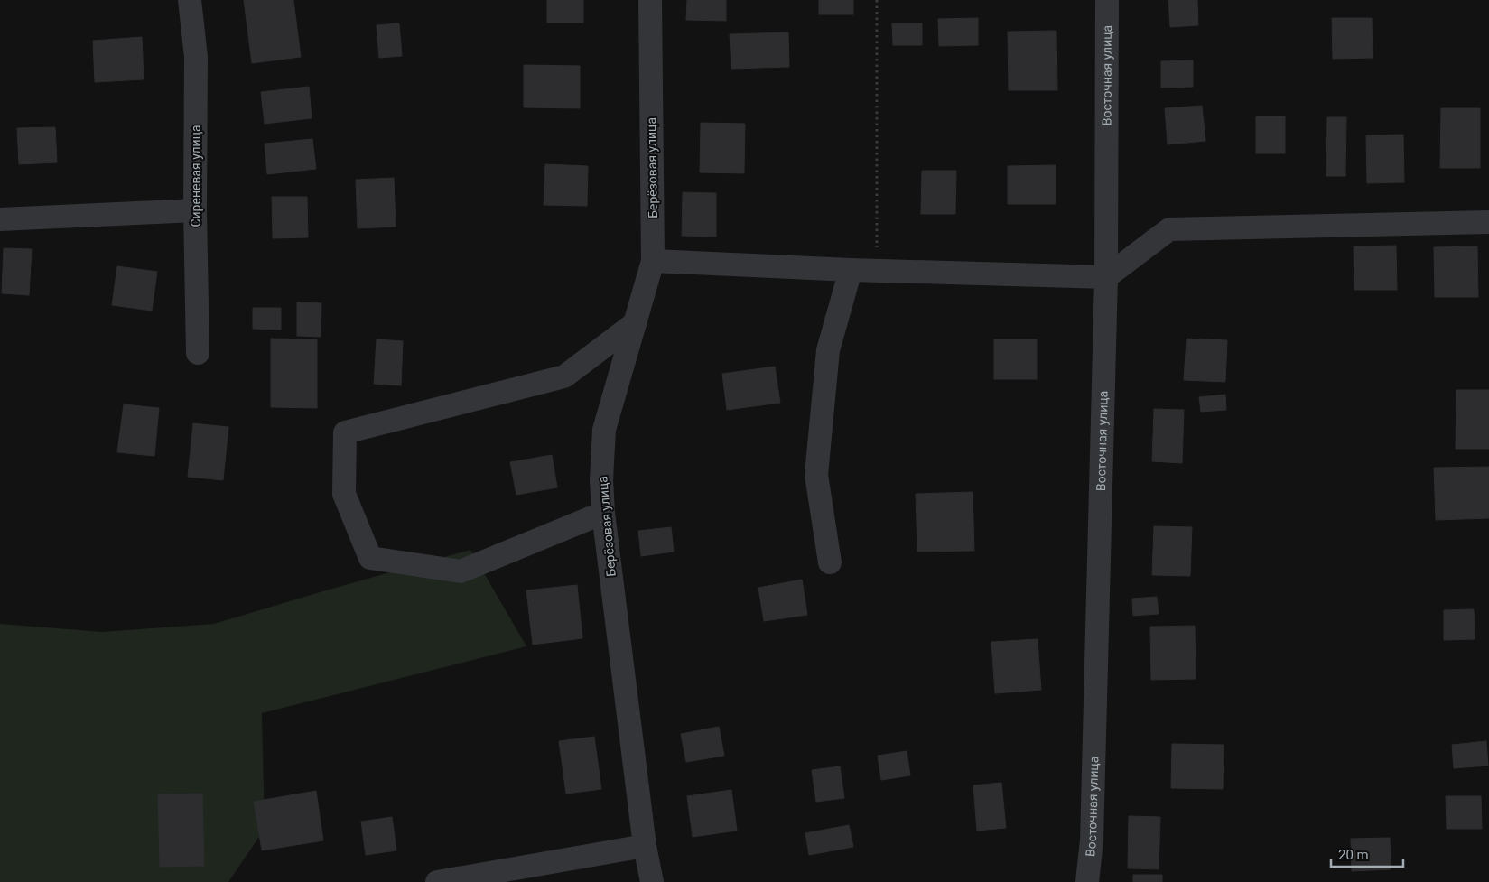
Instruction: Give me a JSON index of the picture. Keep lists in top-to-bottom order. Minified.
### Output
{"streets":{"street":["Восточная улица","Берёзовая улица","Сиреневая улица"]},"scale_bar":"20 m"}
